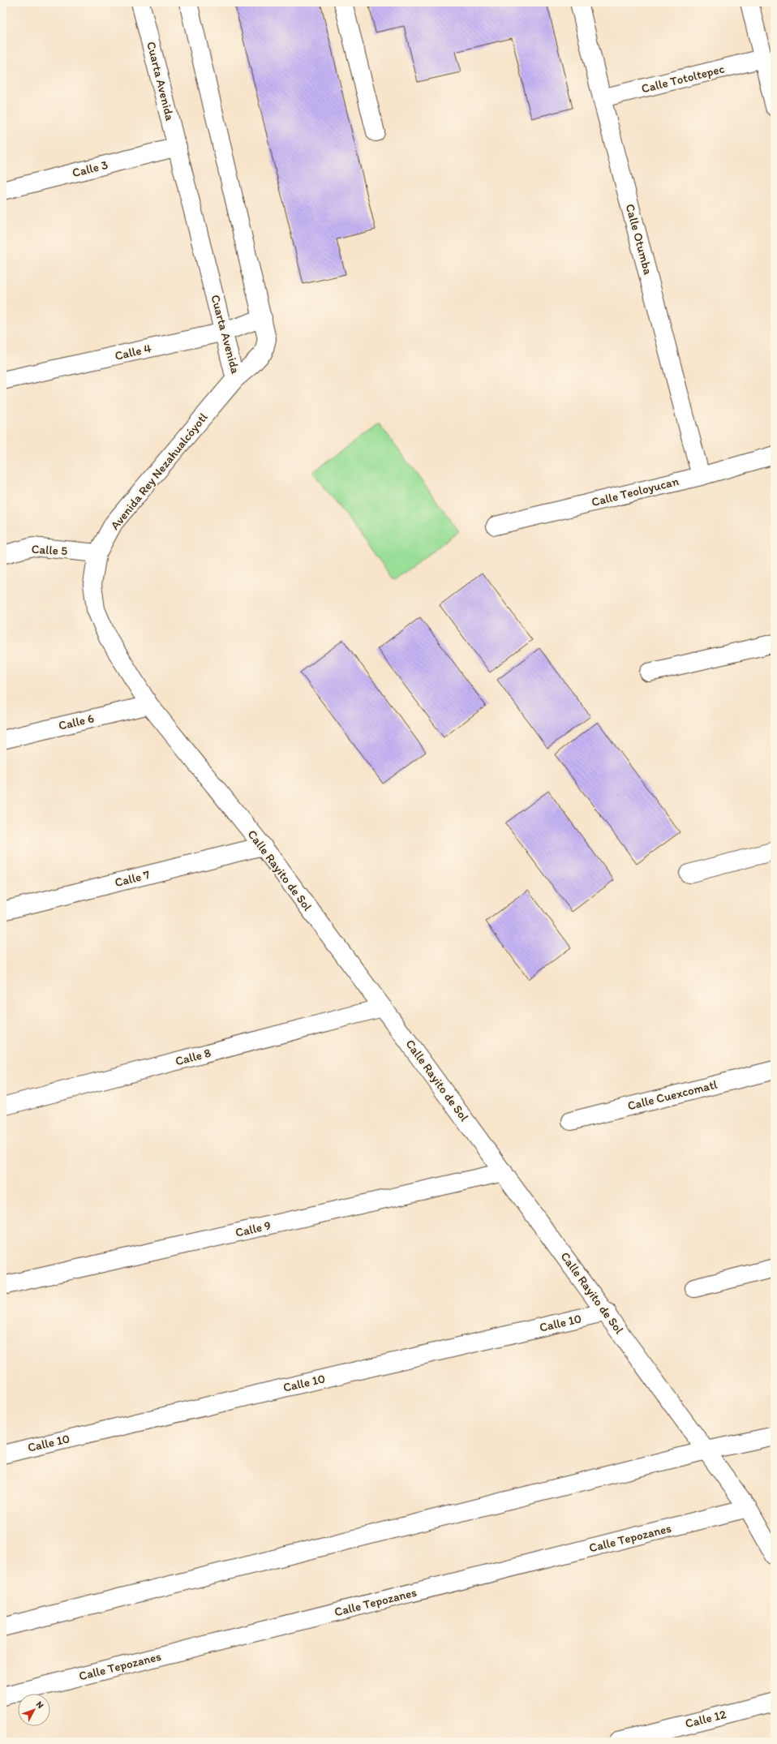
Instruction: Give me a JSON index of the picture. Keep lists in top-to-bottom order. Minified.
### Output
{"streets":{"street":["Calle Totoltepec","Cuarta Avenida","Calle 3","Calle Otumba","Calle 4","Avenida Rey Nezahualcóyotl","Calle Teoloyucan","Calle 5","Calle 6","Calle Rayito de Sol","Calle 7","Calle 8","Calle Cuexcomatl","Calle 9","Calle 10","Calle Tepozanes","Calle 12"]},"crossings":[["Calle Totoltepec","Calle Otumba"],["Cuarta Avenida","Calle 3"],["Cuarta Avenida","Calle 4"],["Cuarta Avenida","Avenida Rey Nezahualcóyotl"],["Calle Otumba","Calle Teoloyucan"],["Avenida Rey Nezahualcóyotl","Calle 5"],["Avenida Rey Nezahualcóyotl","Calle Rayito de Sol"],["Calle 6","Calle Rayito de Sol"],["Calle Rayito de Sol","Calle 7"],["Calle Rayito de Sol","Calle 8"],["Calle Rayito de Sol","Calle 9"],["Calle Rayito de Sol","Calle 10"],["Calle Rayito de Sol","Calle Tepozanes"]],"north":"top right"}
